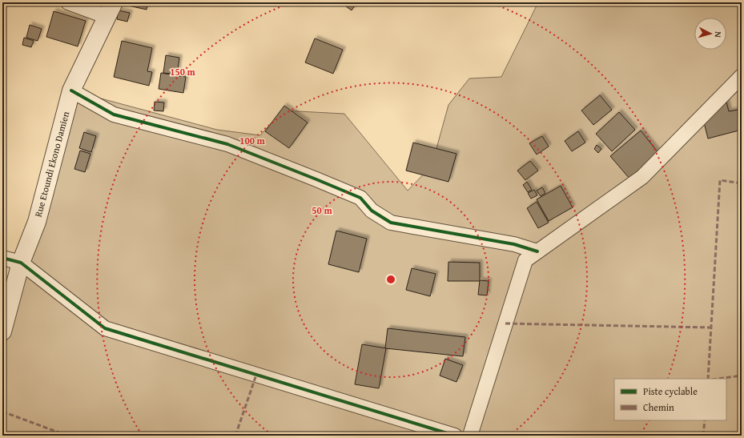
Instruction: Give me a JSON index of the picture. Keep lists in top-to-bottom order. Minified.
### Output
{"streets":{"street":["Rue Etoundi Ekono Damien"]},"legend":["Piste cyclable","Chemin"],"north":"right","rings":["150 m","100 m","50 m"]}
